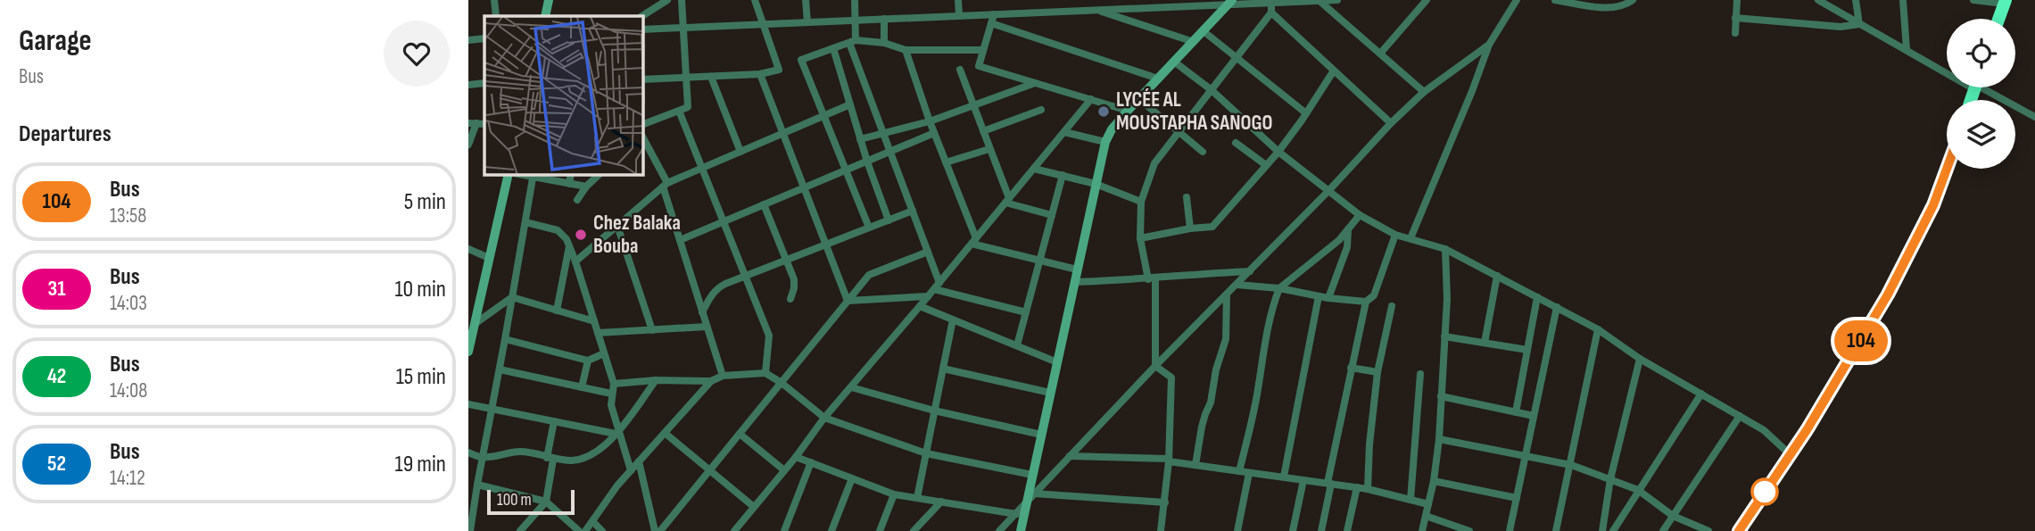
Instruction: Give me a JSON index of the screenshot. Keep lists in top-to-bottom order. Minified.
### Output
{"places":["LYCÉE AL MOUSTAPHA SANOGO","Chez Balaka Bouba"],"lines":["bus line 104"],"scale_bar":"100 m","page":{"heading":[["Garage","Bus"],"Departures"],"on_map":"104","list":[{"mark":"104","name":"Bus","note":"13:58","value":"5 min"},{"mark":"31","name":"Bus","note":"14:03","value":"10 min"},{"mark":"42","name":"Bus","note":"14:08","value":"15 min"},{"mark":"52","name":"Bus","note":"14:12","value":"19 min"}],"scale":"100 m"}}
